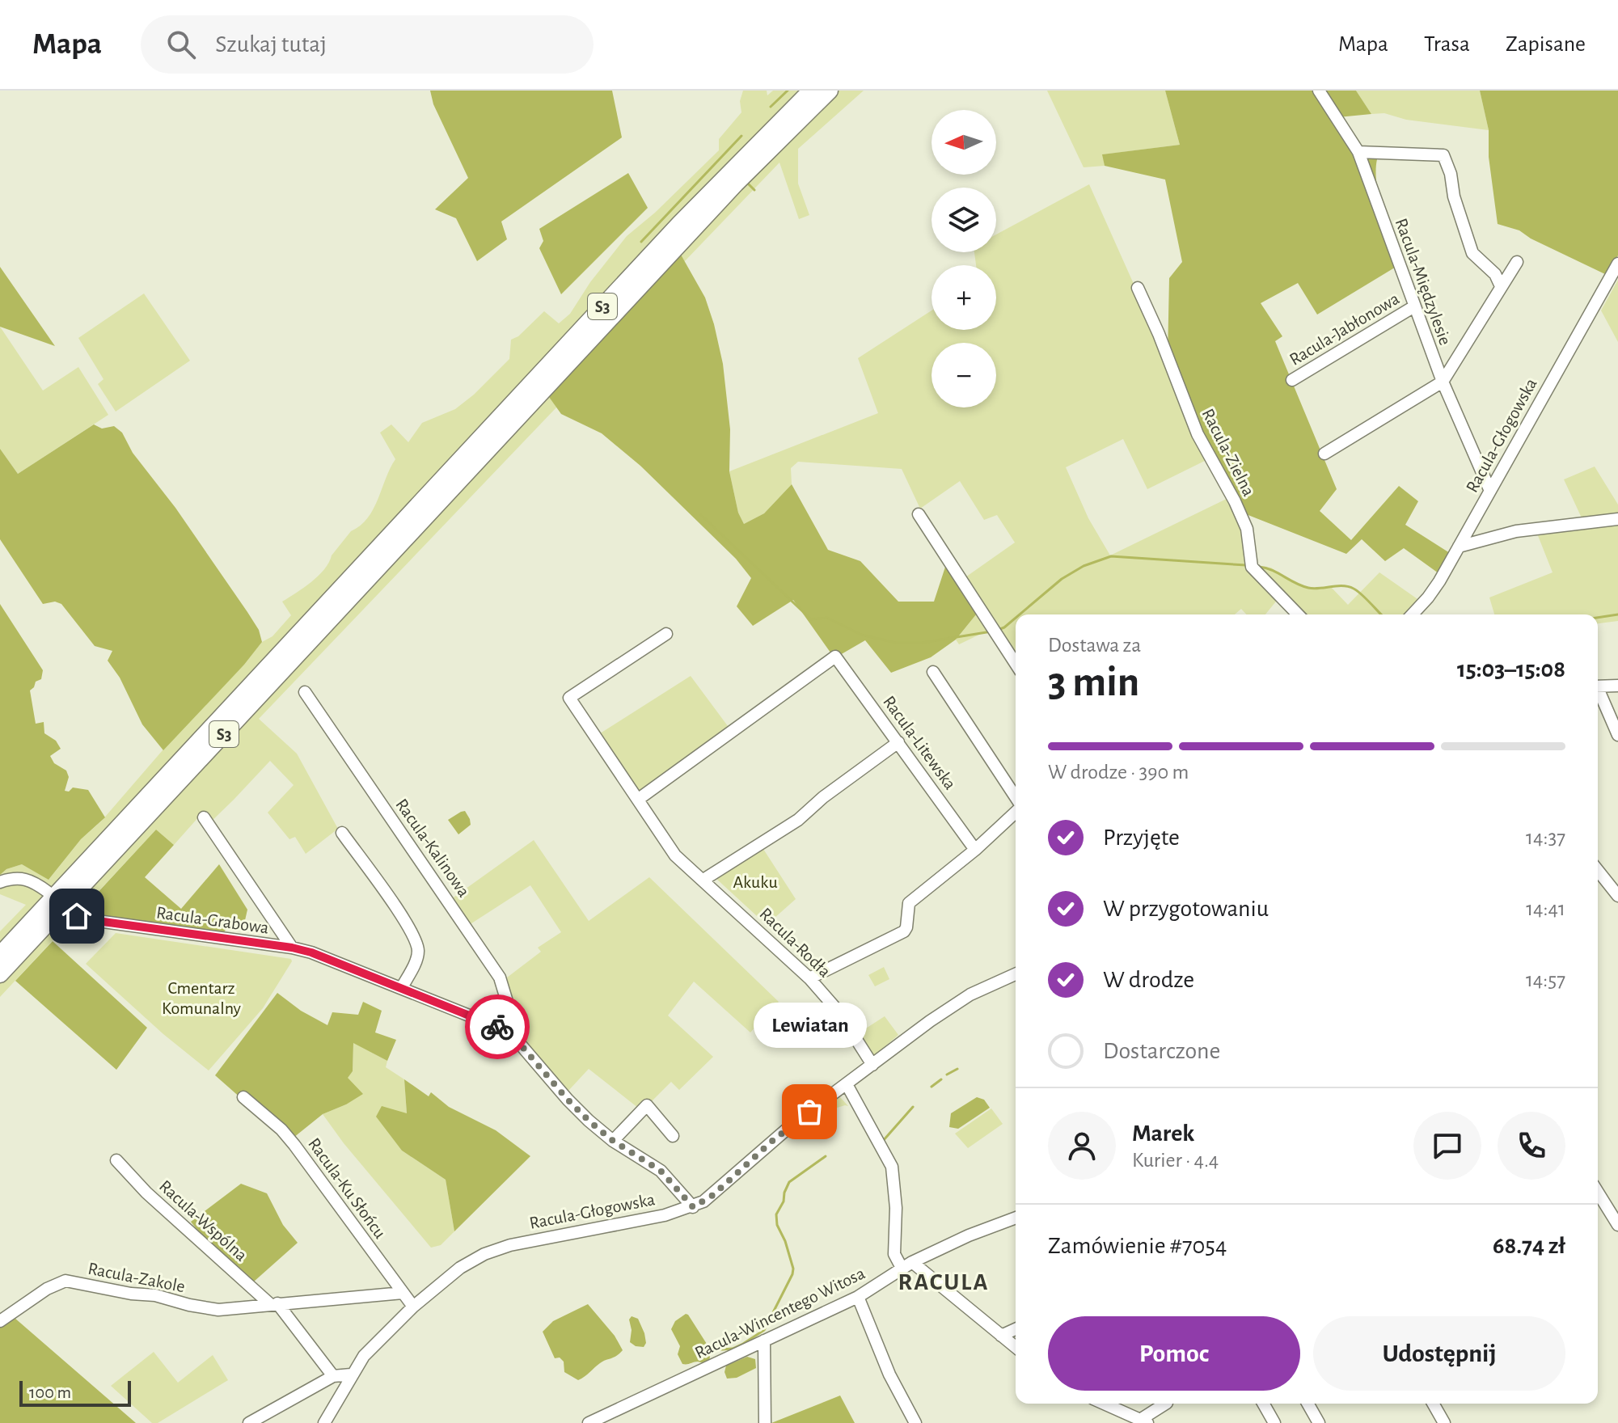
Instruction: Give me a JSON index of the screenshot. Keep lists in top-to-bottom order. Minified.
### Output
{"streets":{"highway":["S3"],"street":["Racula-Międzylesie","Racula-Jabłonowa","Racula-Głogowska","Racula-Zielna","Racula-Litewska","Racula-Kalinowa","Racula-Grabowa","Racula-Rodła","Racula-Ku Słońcu","Racula-Wspólna","Racula-Zakole","Racula-Wincentego Witosa"]},"crossings":[["Racula-Międzylesie","Racula-Jabłonowa"],["Racula-Międzylesie","Racula-Głogowska"],["Racula-Głogowska","Racula-Grabowa"],["Racula-Głogowska","Racula-Rodła"],["Racula-Głogowska","Racula-Ku Słońcu"],["Racula-Litewska","Racula-Rodła"],["Racula-Kalinowa","Racula-Grabowa"],["Racula-Ku Słońcu","Racula-Zakole"],["Racula-Wspólna","Racula-Zakole"]],"districts":["RACULA"],"parks":["Akuku","Cmentarz Komunalny"],"places":["Lewiatan"],"scale_bar":"100 m","north":"left","page":{"header":"Mapa","search":"Szukaj tutaj","nav":["Mapa","Trasa","Zapisane"],"map_buttons":["+","−"],"heading":["3 min","Dostawa za","15:03–15:08"],"panel":["Marek","Kurier · 4.4","Zamówienie #7054","68.74 zł"],"bar":"W drodze · 390 m","list":[["Przyjęte","14:37"],["W przygotowaniu","14:41"],["W drodze","14:57"],"Dostarczone"],"bubble":"Lewiatan","buttons":["Pomoc","Udostępnij"],"scale":"100 m"}}
